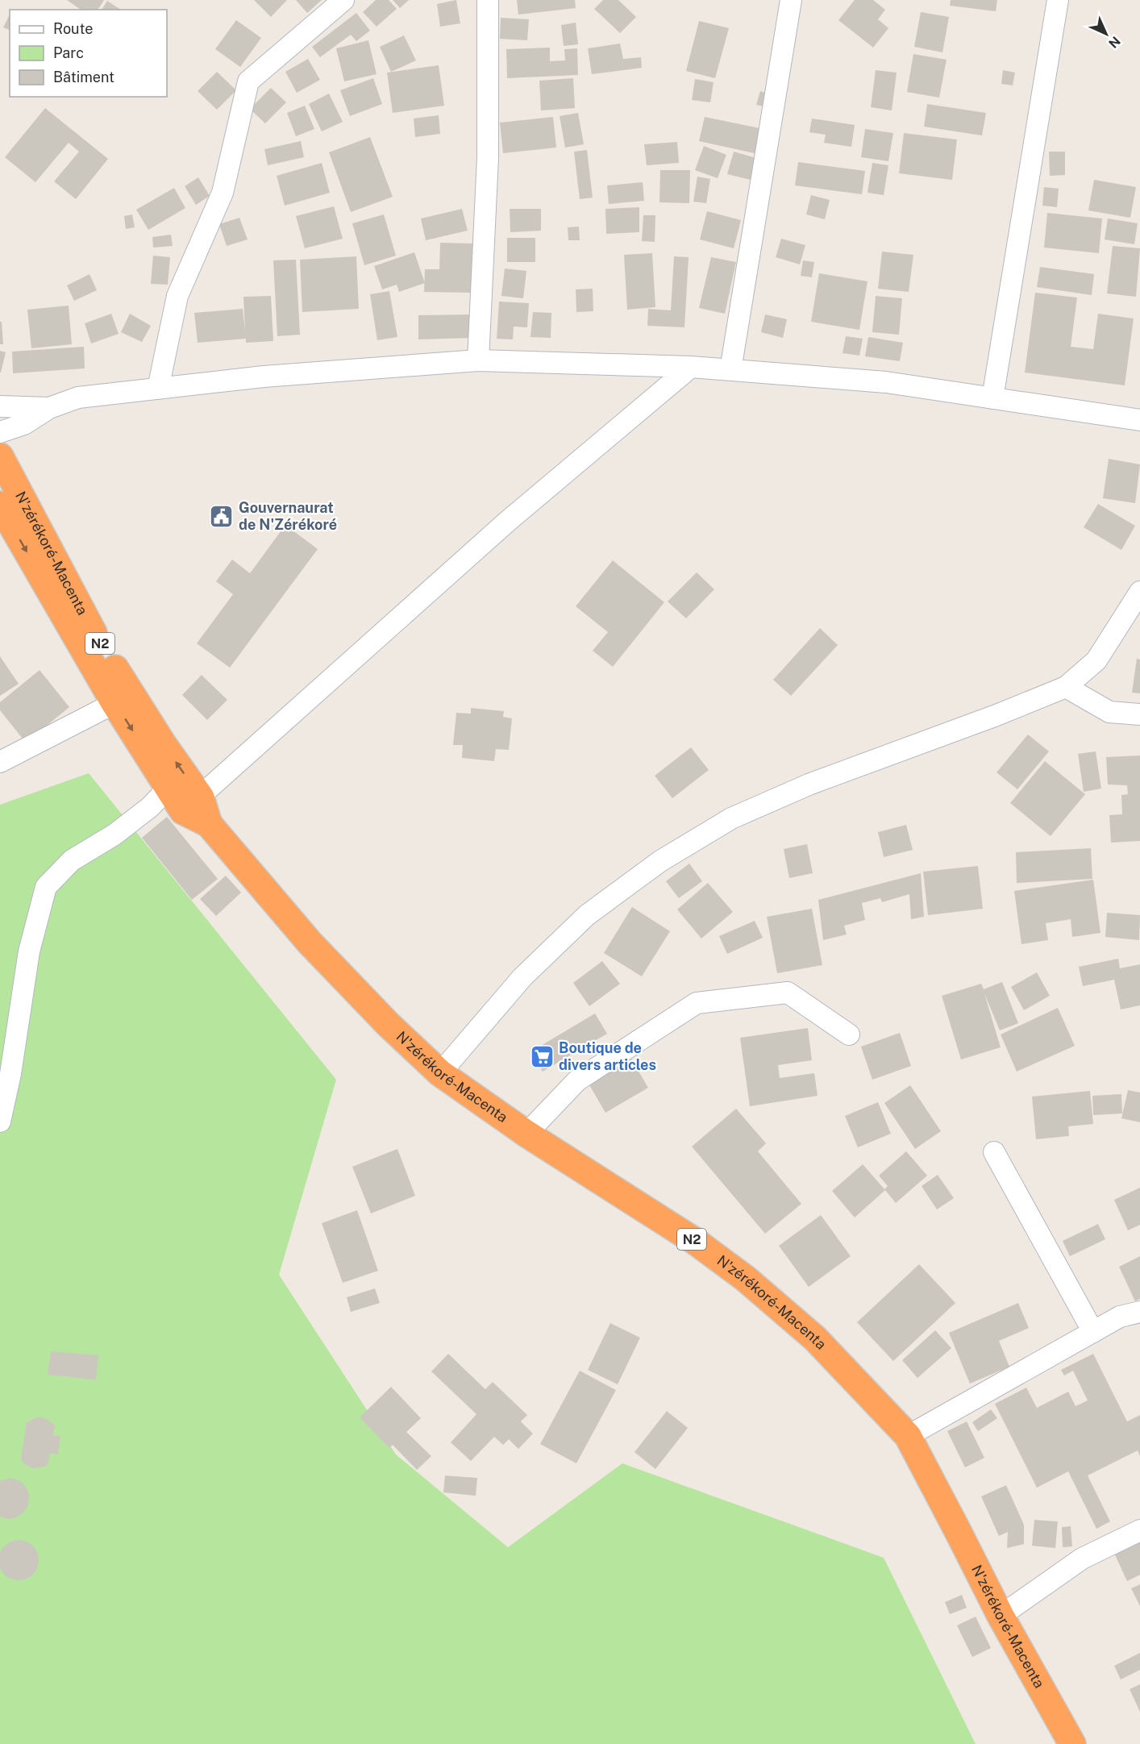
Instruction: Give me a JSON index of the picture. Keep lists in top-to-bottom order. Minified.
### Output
{"streets":{"highway":["N'zérékoré-Macenta","N2"]},"places":{"public building":["Gouvernaurat de N'Zérékoré"],"supermarket":["Boutique de divers articles"]},"legend":["Route","Parc","Bâtiment"],"north":"bottom right"}
